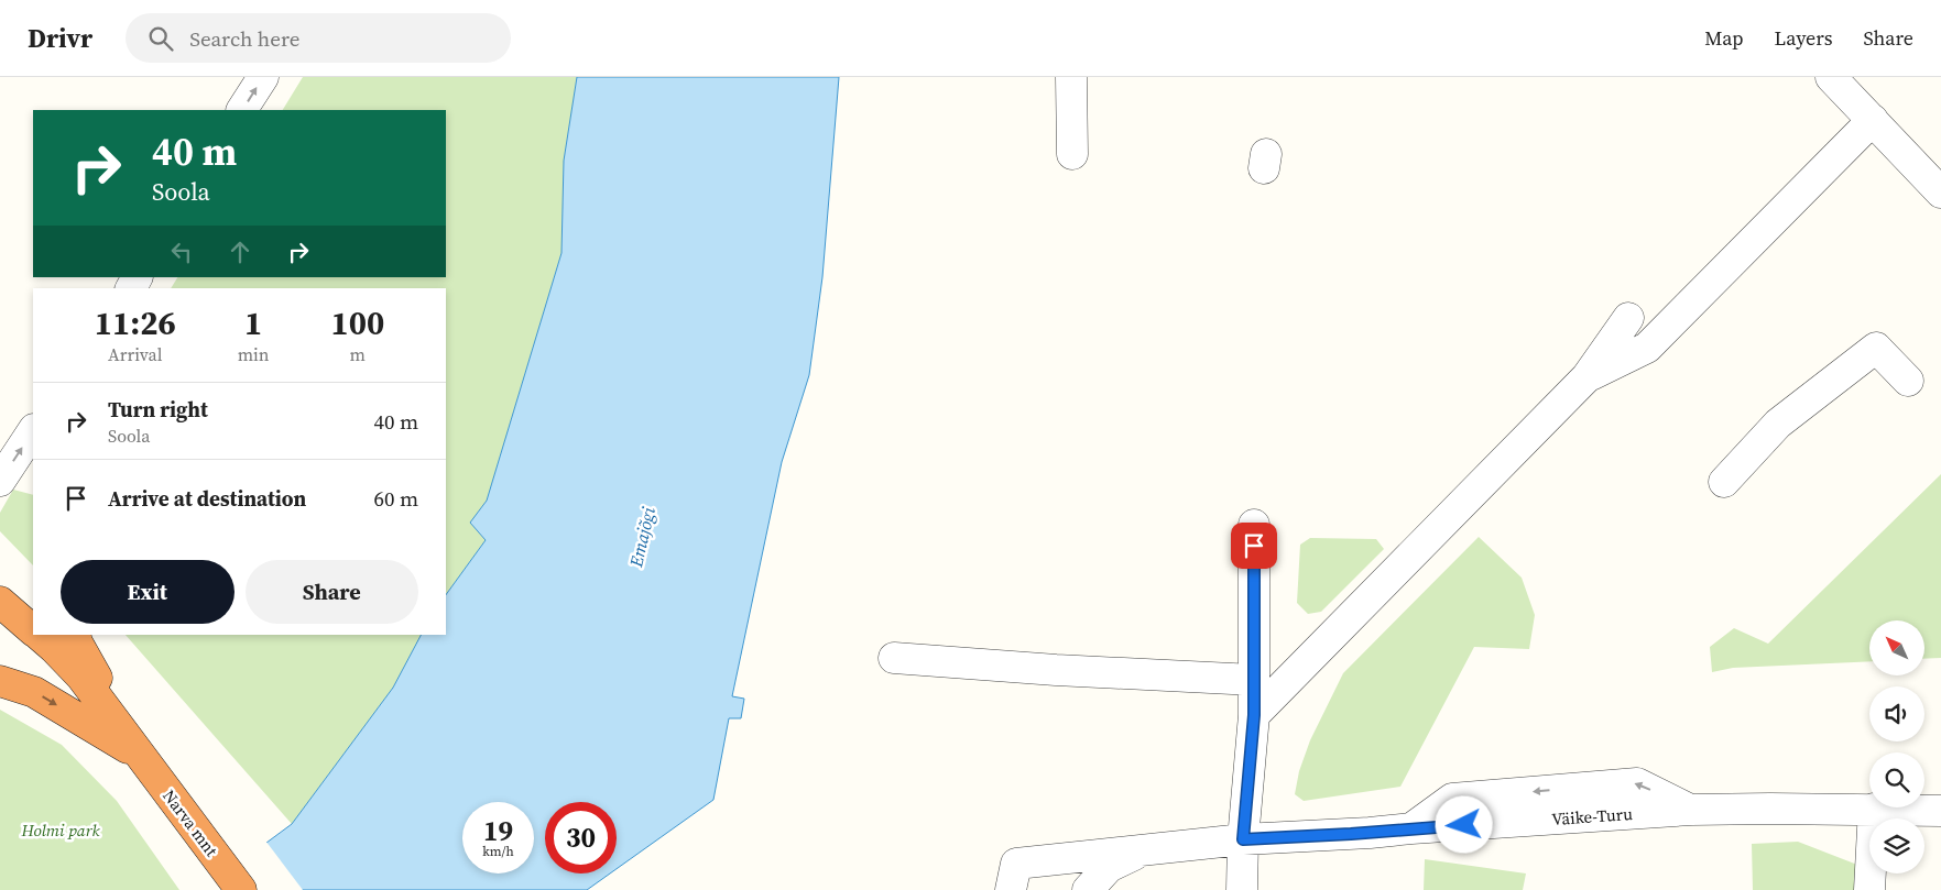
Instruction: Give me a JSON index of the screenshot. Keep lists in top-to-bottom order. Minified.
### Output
{"streets":{"highway":["Narva mnt"],"street":["Väike-Turu"]},"water":["Emajõgi"],"parks":["Holmi park"],"north":"top left","page":{"header":"Drivr","search":"Search here","nav":["Map","Layers","Share"],"turn":["40 m","Soola"],"eta":["11:26","Arrival","1","min","100","m"],"list":[{"name":"Turn right","note":"Soola","value":"40 m"},{"name":"Arrive at destination","value":"60 m"}],"buttons":["Exit","Share"],"speed":"19 km/h","limit":"30"}}
